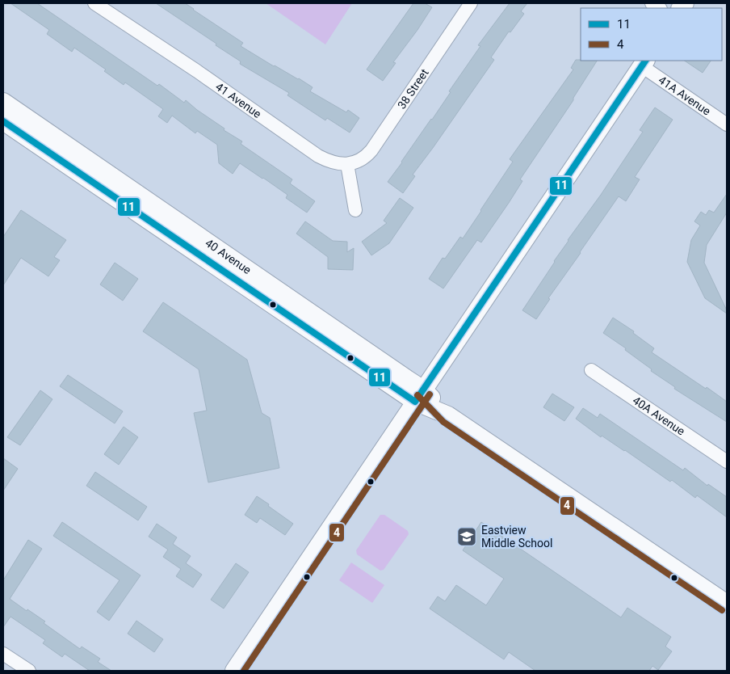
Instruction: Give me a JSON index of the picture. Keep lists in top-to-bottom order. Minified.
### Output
{"streets":{"main road":["40 Avenue"],"street":["38 Street","41A Avenue","41 Avenue","40A Avenue"]},"crossings":[["38 Street","41 Avenue"]],"places":{"school or university":["Eastview Middle School"]},"lines":["transit line 11","transit line 4"],"legend":["11","4"]}
